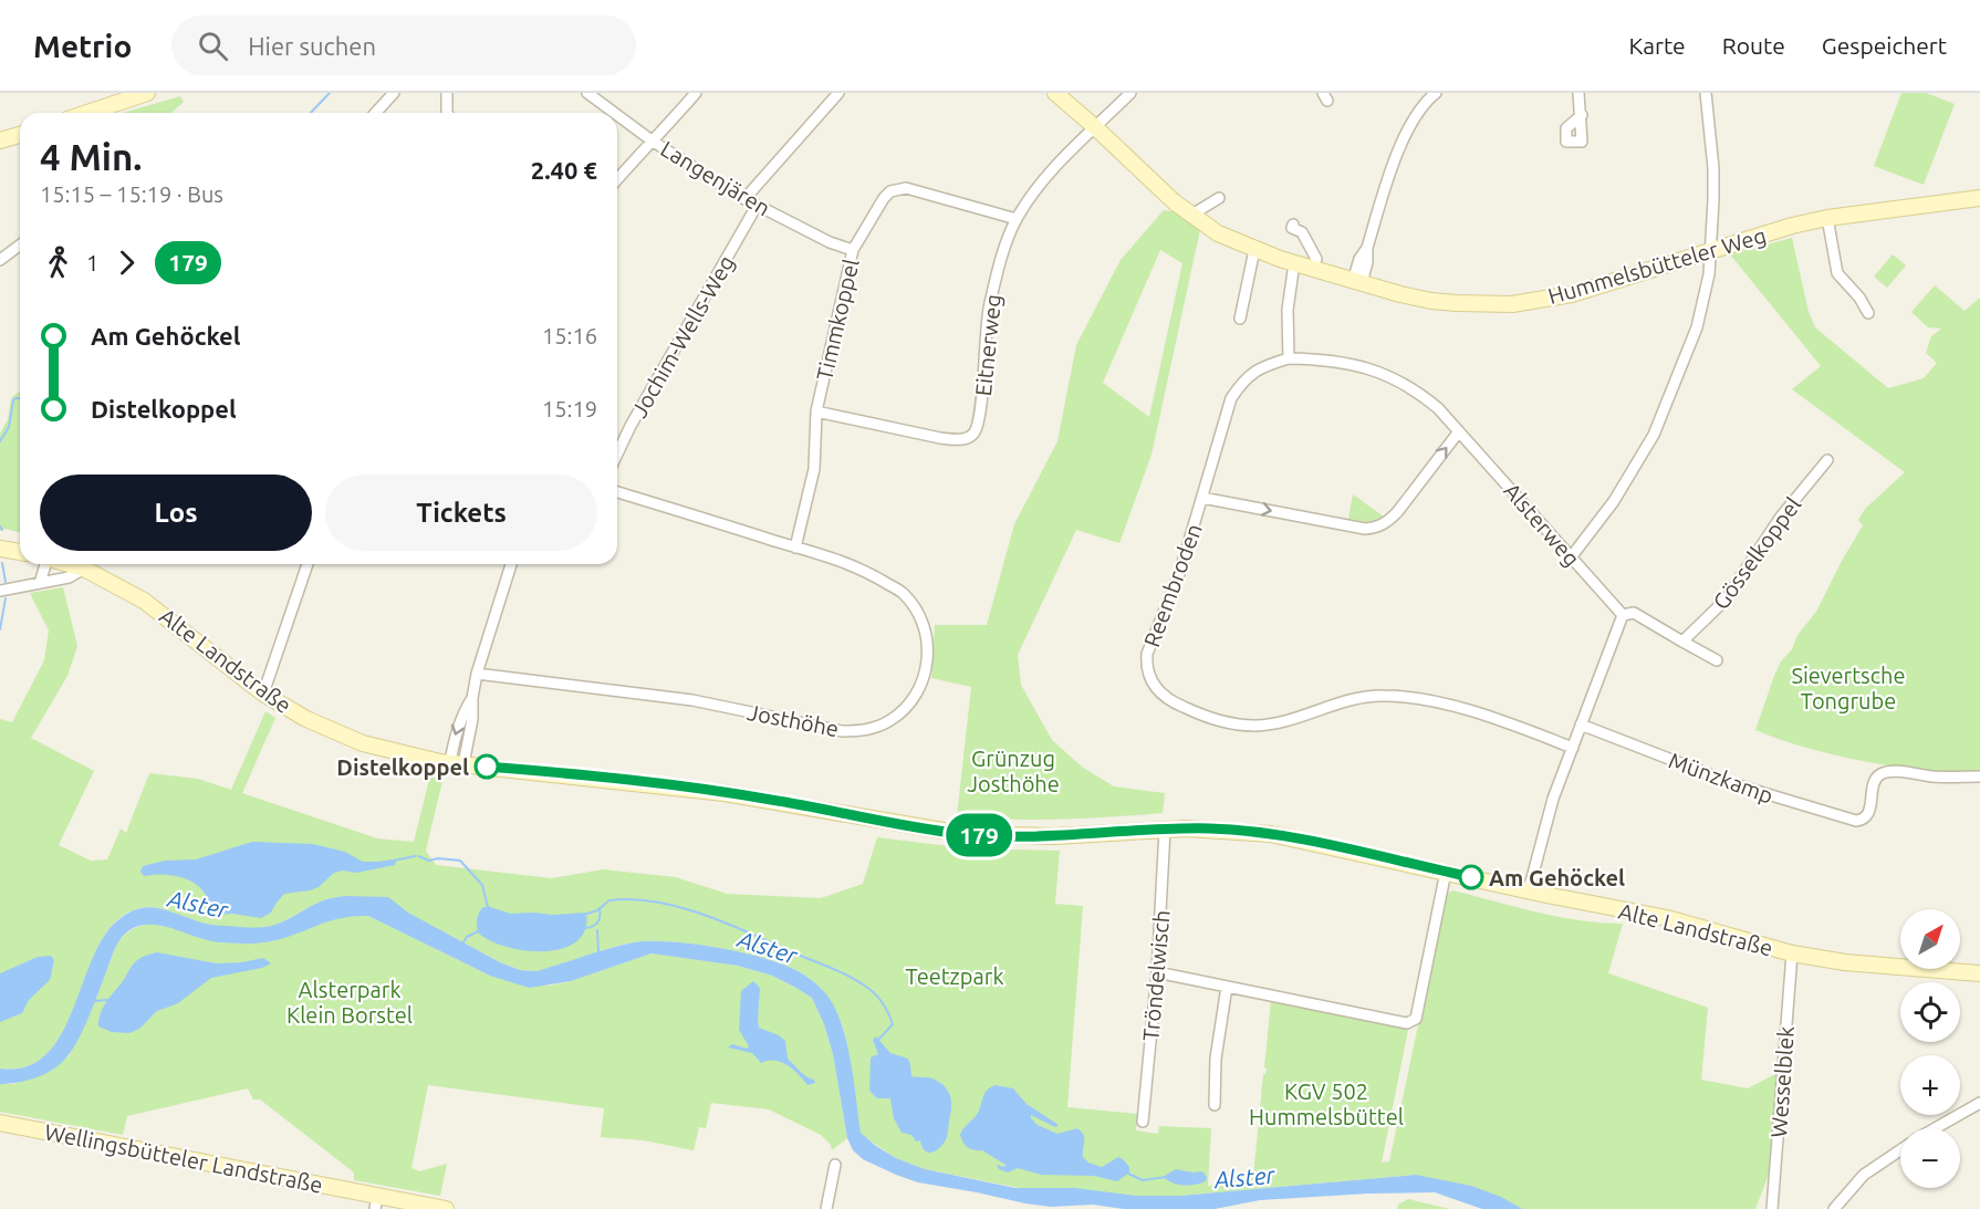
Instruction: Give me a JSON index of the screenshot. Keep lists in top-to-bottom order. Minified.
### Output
{"streets":{"main road":["Hummelsbütteler Weg","Alte Landstraße","Wellingsbütteler Landstraße"],"street":["Langenjären","Timmkoppel","Jochim-Wells-Weg","Eitnerweg","Alsterweg","Gösselkoppel","Reembroden","Josthöhe","Münzkamp","Tröndelwisch","Wesselblek"]},"crossings":[["Langenjären","Timmkoppel"],["Langenjären","Jochim-Wells-Weg"],["Hummelsbütteler Weg","Eitnerweg"],["Timmkoppel","Eitnerweg"],["Timmkoppel","Josthöhe"],["Alsterweg","Reembroden"],["Alte Landstraße","Tröndelwisch"],["Alte Landstraße","Wesselblek"]],"water":["Alster"],"parks":["Sievertsche Tongrube","Grünzug Josthöhe","Teetzpark","Alsterpark Klein Borstel","KGV 502 Hummelsbüttel"],"places":["Distelkoppel","Am Gehöckel"],"lines":["bus line 179"],"north":"top right","page":{"header":"Metrio","search":"Hier suchen","nav":["Karte","Route","Gespeichert"],"on_map":"179","heading":["4 Min.","15:15 – 15:19 · Bus","2.40 €"],"legs":["1","179"],"list":[{"name":"Am Gehöckel","value":"15:16"},{"name":"Distelkoppel","value":"15:19"}],"buttons":["Los","Tickets"],"map_buttons":["+","−"]}}
